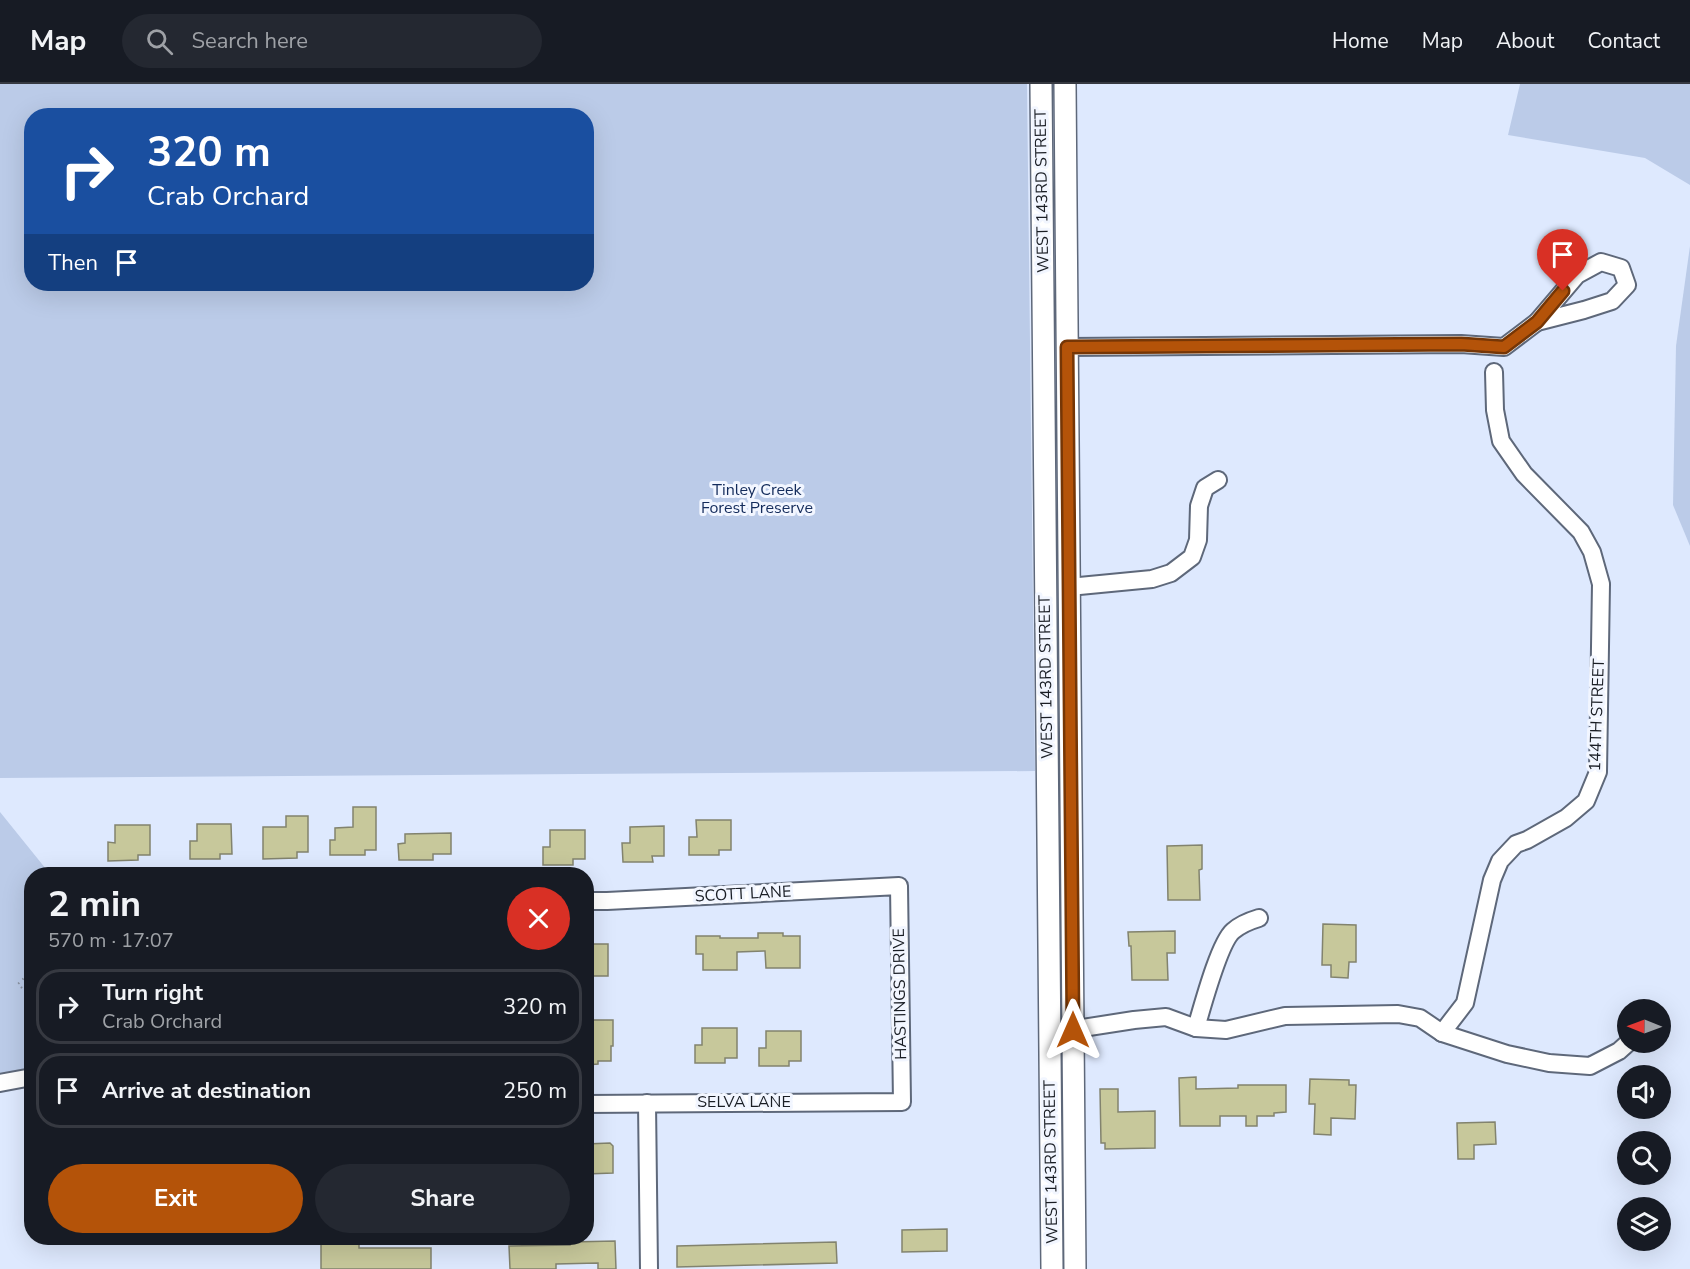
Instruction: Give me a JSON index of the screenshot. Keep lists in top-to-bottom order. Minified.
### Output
{"streets":{"main road":["WEST 143RD STREET"],"street":["144TH STREET","SCOTT LANE","HASTINGS DRIVE","SELVA LANE"]},"crossings":[["SCOTT LANE","HASTINGS DRIVE"],["HASTINGS DRIVE","SELVA LANE"]],"parks":["Tinley Creek Forest Preserve"],"north":"left","page":{"header":"Map","search":"Search here","nav":["Home","Map","About","Contact"],"turn":["320 m","Crab Orchard"],"then":"Then","heading":["2 min","570 m · 17:07"],"list":[{"name":"Turn right","note":"Crab Orchard","value":"320 m"},{"name":"Arrive at destination","value":"250 m"}],"buttons":["Exit","Share"]}}
